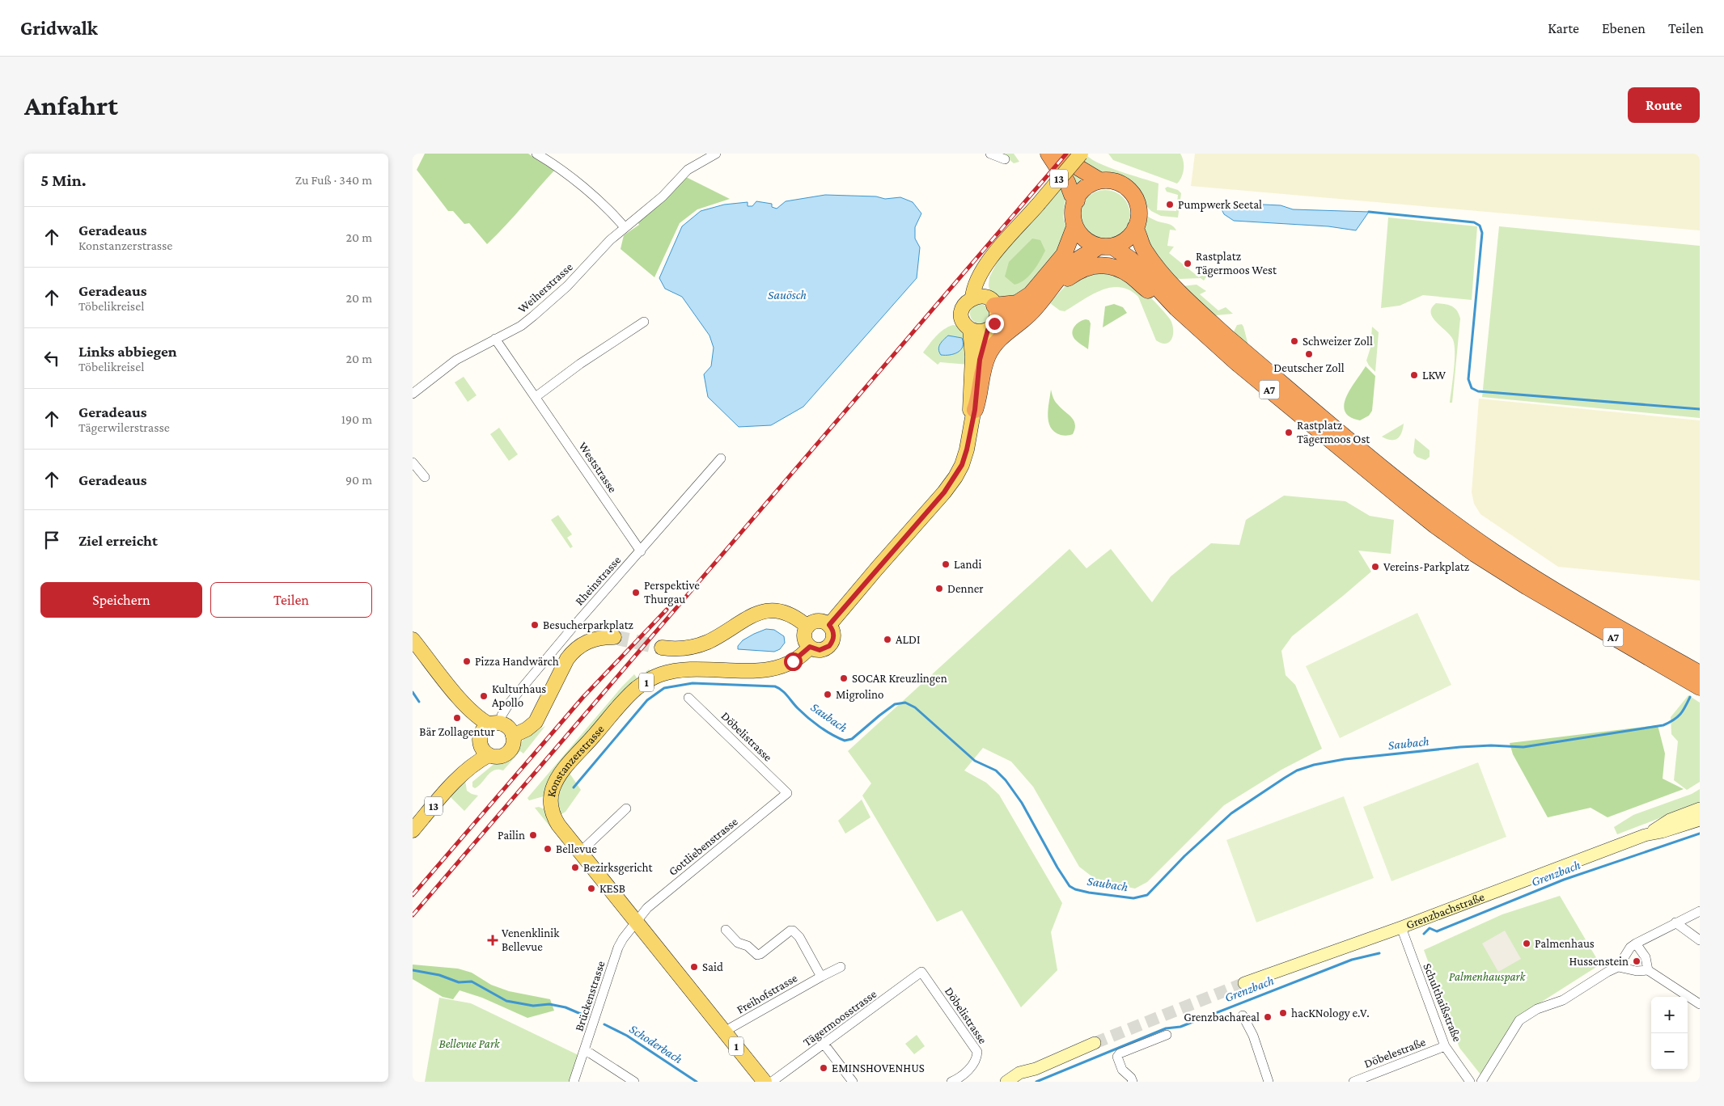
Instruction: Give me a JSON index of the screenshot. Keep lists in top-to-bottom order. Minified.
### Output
{"streets":{"highway":["A7"],"main road":["13","1","Konstanzerstrasse"],"street":["Weiherstrasse","Weststrasse","Rheinstrasse","Döbelistrasse","Gottliebenstrasse","Grenzbachstraße","Freihofstrasse","Brückenstrasse","Schulthaißstraße","Tägermoosstrasse","Döbelestraße"]},"crossings":[["13","Rheinstrasse"],["13","Konstanzerstrasse"],["Weiherstrasse","Weststrasse"],["Weststrasse","Rheinstrasse"],["Döbelistrasse","Gottliebenstrasse"],["Döbelistrasse","Tägermoosstrasse"],["Konstanzerstrasse","Gottliebenstrasse"],["Konstanzerstrasse","Freihofstrasse"],["Konstanzerstrasse","Brückenstrasse"],["Gottliebenstrasse","Brückenstrasse"],["Grenzbachstraße","Schulthaißstraße"],["Schulthaißstraße","Döbelestraße"]],"water":["Sauösch","Saubach","Grenzbach","Schoderbach"],"parks":["Palmenhauspark","Bellevue Park"],"places":{"other":["Pumpwerk Seetal","Rastplatz Tägermoos West","Schweizer Zoll","Deutscher Zoll","LKW","Rastplatz Tägermoos Ost","Landi","Vereins-Parkplatz","Denner","Perspektive Thurgau","Besucherparkplatz","ALDI","Pizza Handwärch","SOCAR Kreuzlingen","Migrolino","Kulturhaus Apollo","Bär Zollagentur","Pailin","Bellevue","Bezirksgericht","KESB","Palmenhaus","Hussenstein","Said","hacKNology e.V.","Grenzbachareal","EMINSHOVENHUS"],"health":["Venenklinik Bellevue"]},"page":{"header":"Gridwalk","nav":["Karte","Ebenen","Teilen"],"buttons":["Route",["Speichern","Teilen"]],"title":"Anfahrt","heading":["5 Min.","Zu Fuß · 340 m"],"list":[["Geradeaus","Konstanzerstrasse","20 m"],["Geradeaus","Töbelikreisel","20 m"],["Links abbiegen","Töbelikreisel","20 m"],["Geradeaus","Tägerwilerstrasse","190 m"],["Geradeaus","90 m"],"Ziel erreicht"],"map_buttons":["+","−"]}}
